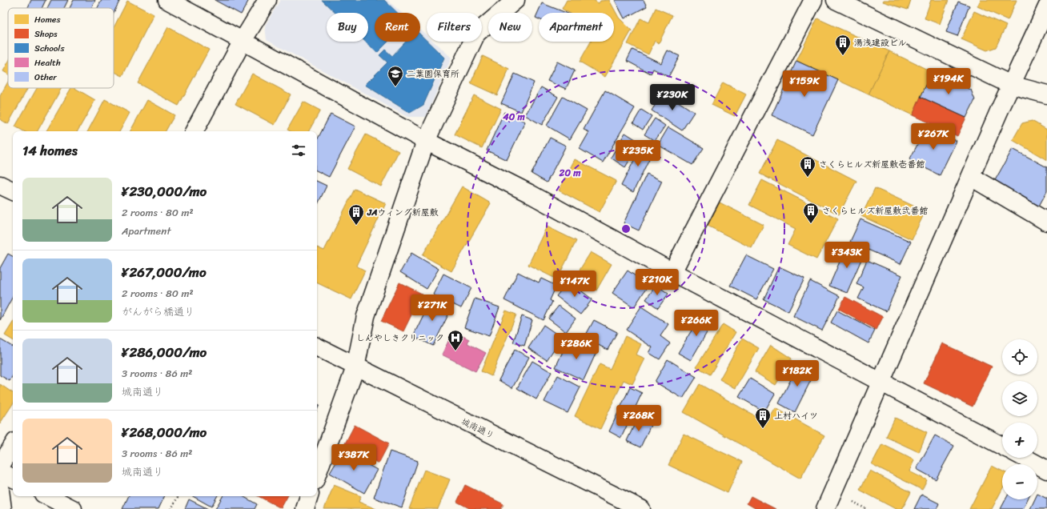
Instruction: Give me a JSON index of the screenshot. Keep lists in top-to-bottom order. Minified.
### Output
{"streets":{"street":["城南通り"]},"places":{"building":["湯浅建設ビル","さくらヒルズ新屋敷壱番館","さくらヒルズ新屋敷弐番館","JAウィング新屋敷","上村ハイツ"],"school or university":["二葉園保育所"],"hospital":["しんやしきクリニック"]},"legend":["Homes","Shops","Schools","Health","Other"],"page":{"chip":["Buy","Rent","Filters","New","Apartment"],"price":["¥194K","¥159K","¥230K","¥267K","¥235K","¥343K","¥210K","¥147K","¥271K","¥266K","¥286K","¥182K","¥268K","¥387K"],"heading":"14 homes","list":[{"name":"¥230,000/mo","note":"2 rooms · 80 m² · Apartment"},{"name":"¥267,000/mo","note":"2 rooms · 80 m² · がんがら橋通り"},{"name":"¥286,000/mo","note":"3 rooms · 86 m² · 城南通り"},{"name":"¥268,000/mo","note":"3 rooms · 86 m² · 城南通り"}],"map_buttons":["+","−"]},"rings":["40 m","20 m"]}
